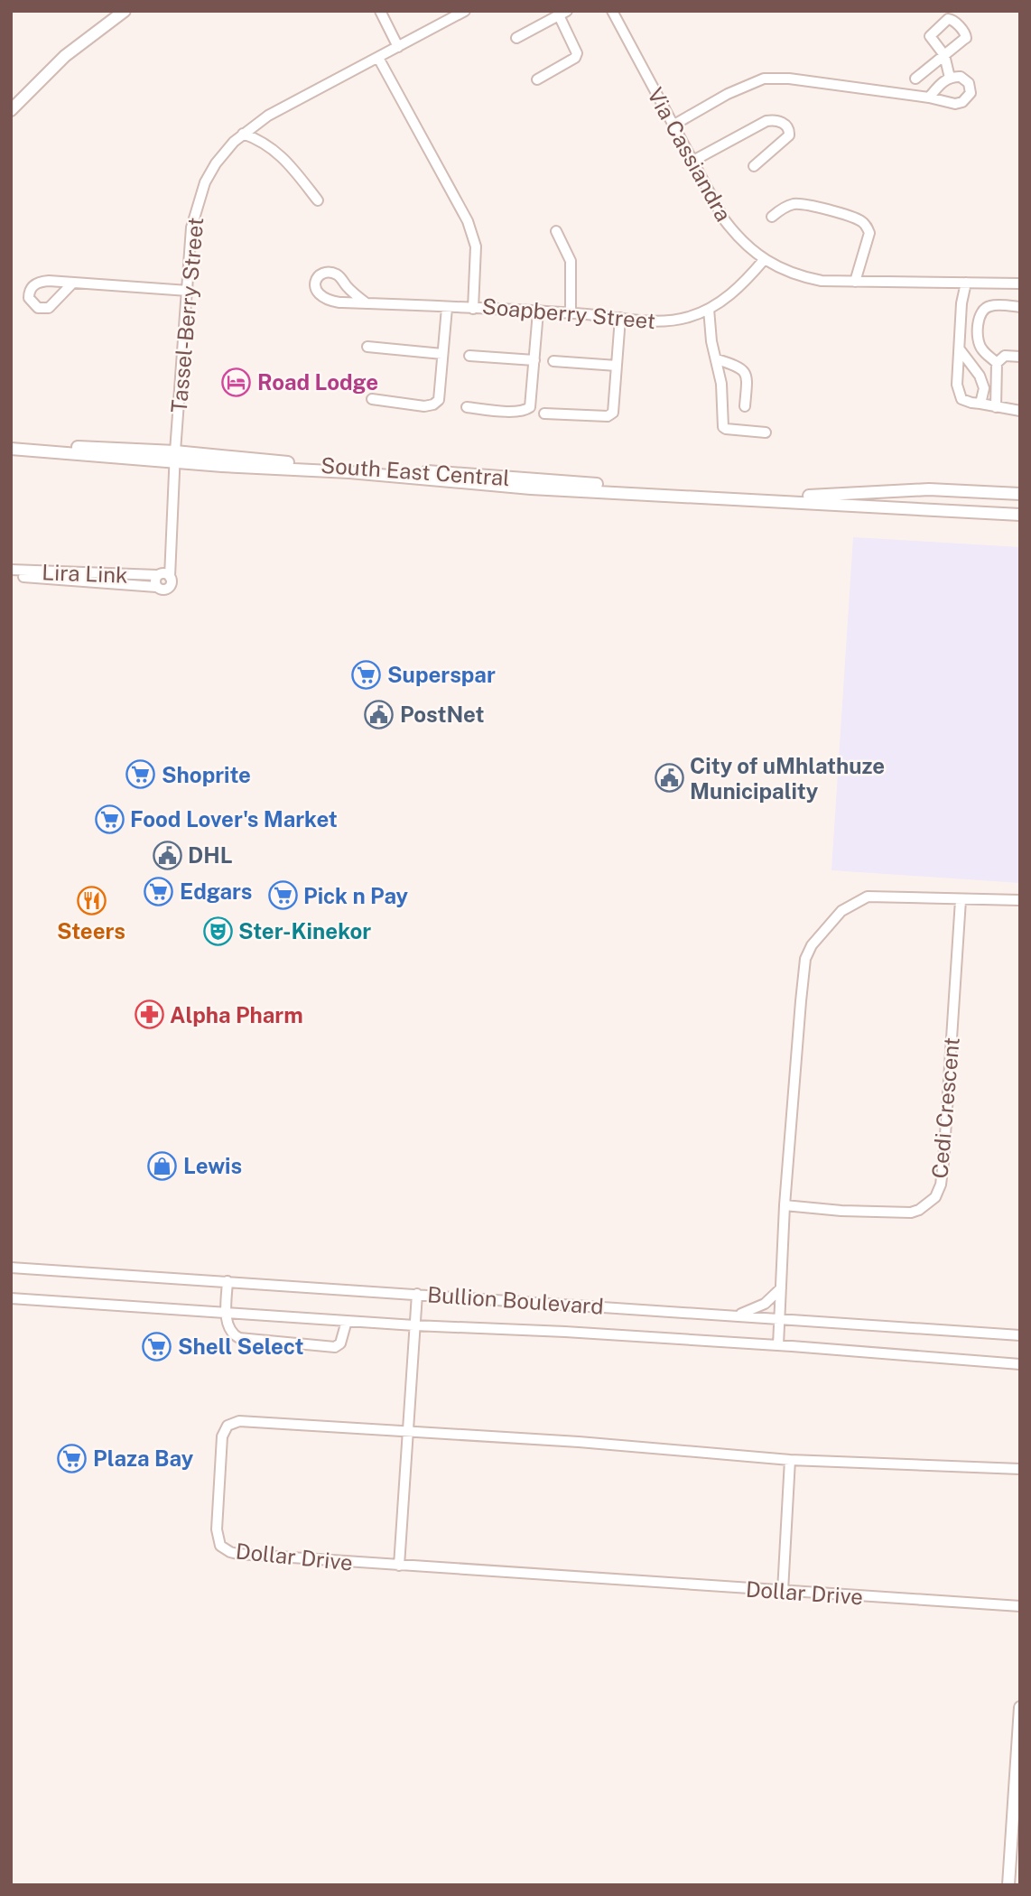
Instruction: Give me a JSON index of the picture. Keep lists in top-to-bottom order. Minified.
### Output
{"streets":{"street":["Via Cassiandra","Soapberry Street","Tassel-Berry Street","South East Central","Lira Link","Cedi Crescent","Bullion Boulevard","Dollar Drive"]},"crossings":[["Via Cassiandra","Soapberry Street"],["Soapberry Street","Tassel-Berry Street"],["Tassel-Berry Street","South East Central"]],"places":{"hotel":["Road Lodge"],"supermarket":["Superspar","Shoprite","Food Lover's Market","Edgars","Pick n Pay","Shell Select","Plaza Bay"],"public building":["PostNet","City of uMhlathuze Municipality","DHL"],"restaurant":["Steers"],"theatre":["Ster-Kinekor"],"pharmacy":["Alpha Pharm"],"shop":["Lewis"]}}
